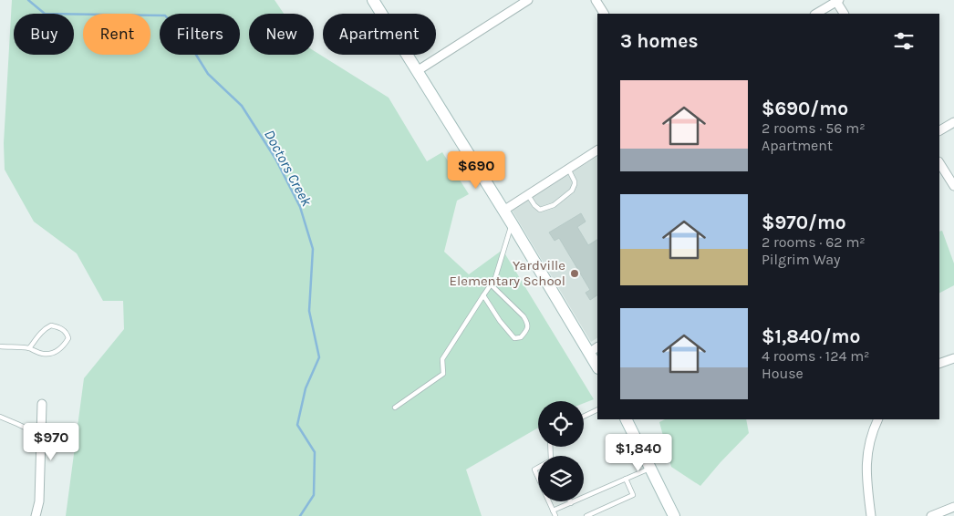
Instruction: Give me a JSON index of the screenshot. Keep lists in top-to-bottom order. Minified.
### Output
{"water":["Doctors Creek"],"places":["Yardville Elementary School"],"page":{"chip":["Buy","Rent","Filters","New","Apartment"],"heading":"3 homes","list":[{"name":"$690/mo","note":"2 rooms · 56 m² · Apartment"},{"name":"$970/mo","note":"2 rooms · 62 m² · Pilgrim Way"},{"name":"$1,840/mo","note":"4 rooms · 124 m² · House"}],"price":["$690","$970","$1,840"]}}
